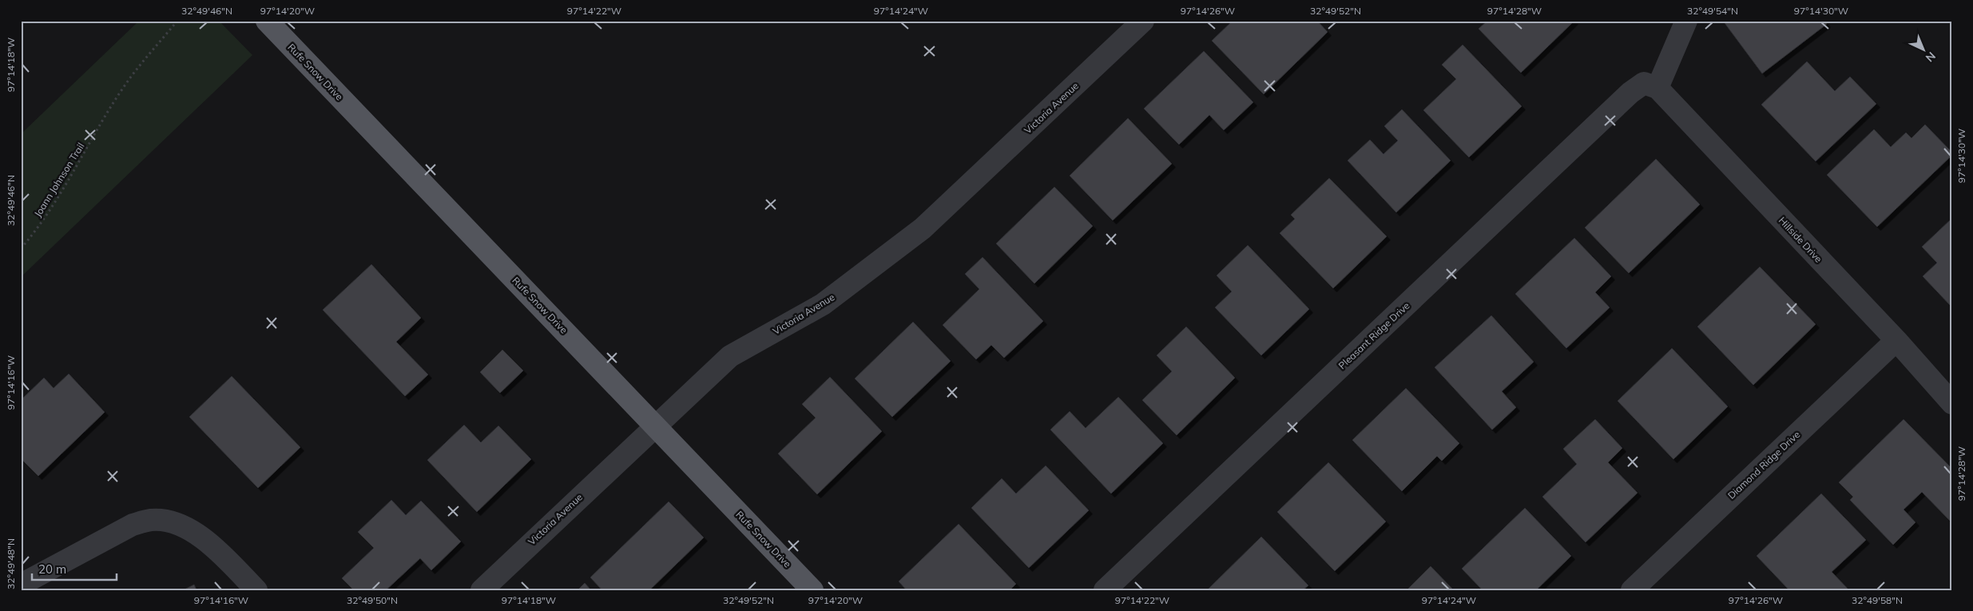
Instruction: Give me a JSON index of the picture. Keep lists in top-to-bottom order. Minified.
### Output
{"streets":{"main road":["Rufe Snow Drive"],"street":["Victoria Avenue","Hillside Drive","Pleasant Ridge Drive","Diamond Ridge Drive"],"path":["Joann Johnson Trail"]},"crossings":[["Rufe Snow Drive","Victoria Avenue"],["Hillside Drive","Pleasant Ridge Drive"],["Hillside Drive","Diamond Ridge Drive"]],"scale_bar":"20 m","north":"bottom right","coordinates":["32°49'46\"N","97°14'20\"W","97°14'22\"W","97°14'24\"W","97°14'26\"W","32°49'52\"N","97°14'28\"W","32°49'54\"N","97°14'30\"W","97°14'18\"W","97°14'16\"W","32°49'48\"N","32°49'50\"N","32°49'58\"N"]}
